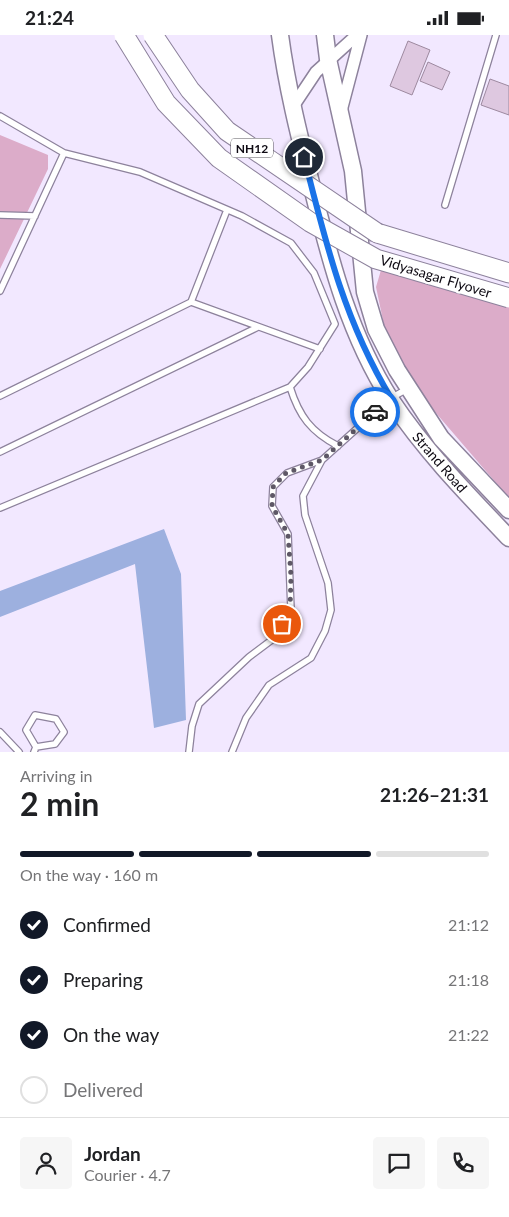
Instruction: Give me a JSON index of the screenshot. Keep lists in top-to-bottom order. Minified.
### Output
{"streets":{"highway":["NH12","Vidyasagar Flyover"],"main road":["Strand Road"]},"page":{"status":"21:24","heading":["2 min","Arriving in","21:26–21:31"],"panel":["Jordan","Courier · 4.7"],"bar":"On the way · 160 m","list":[["Confirmed","21:12"],["Preparing","21:18"],["On the way","21:22"],"Delivered"]}}
